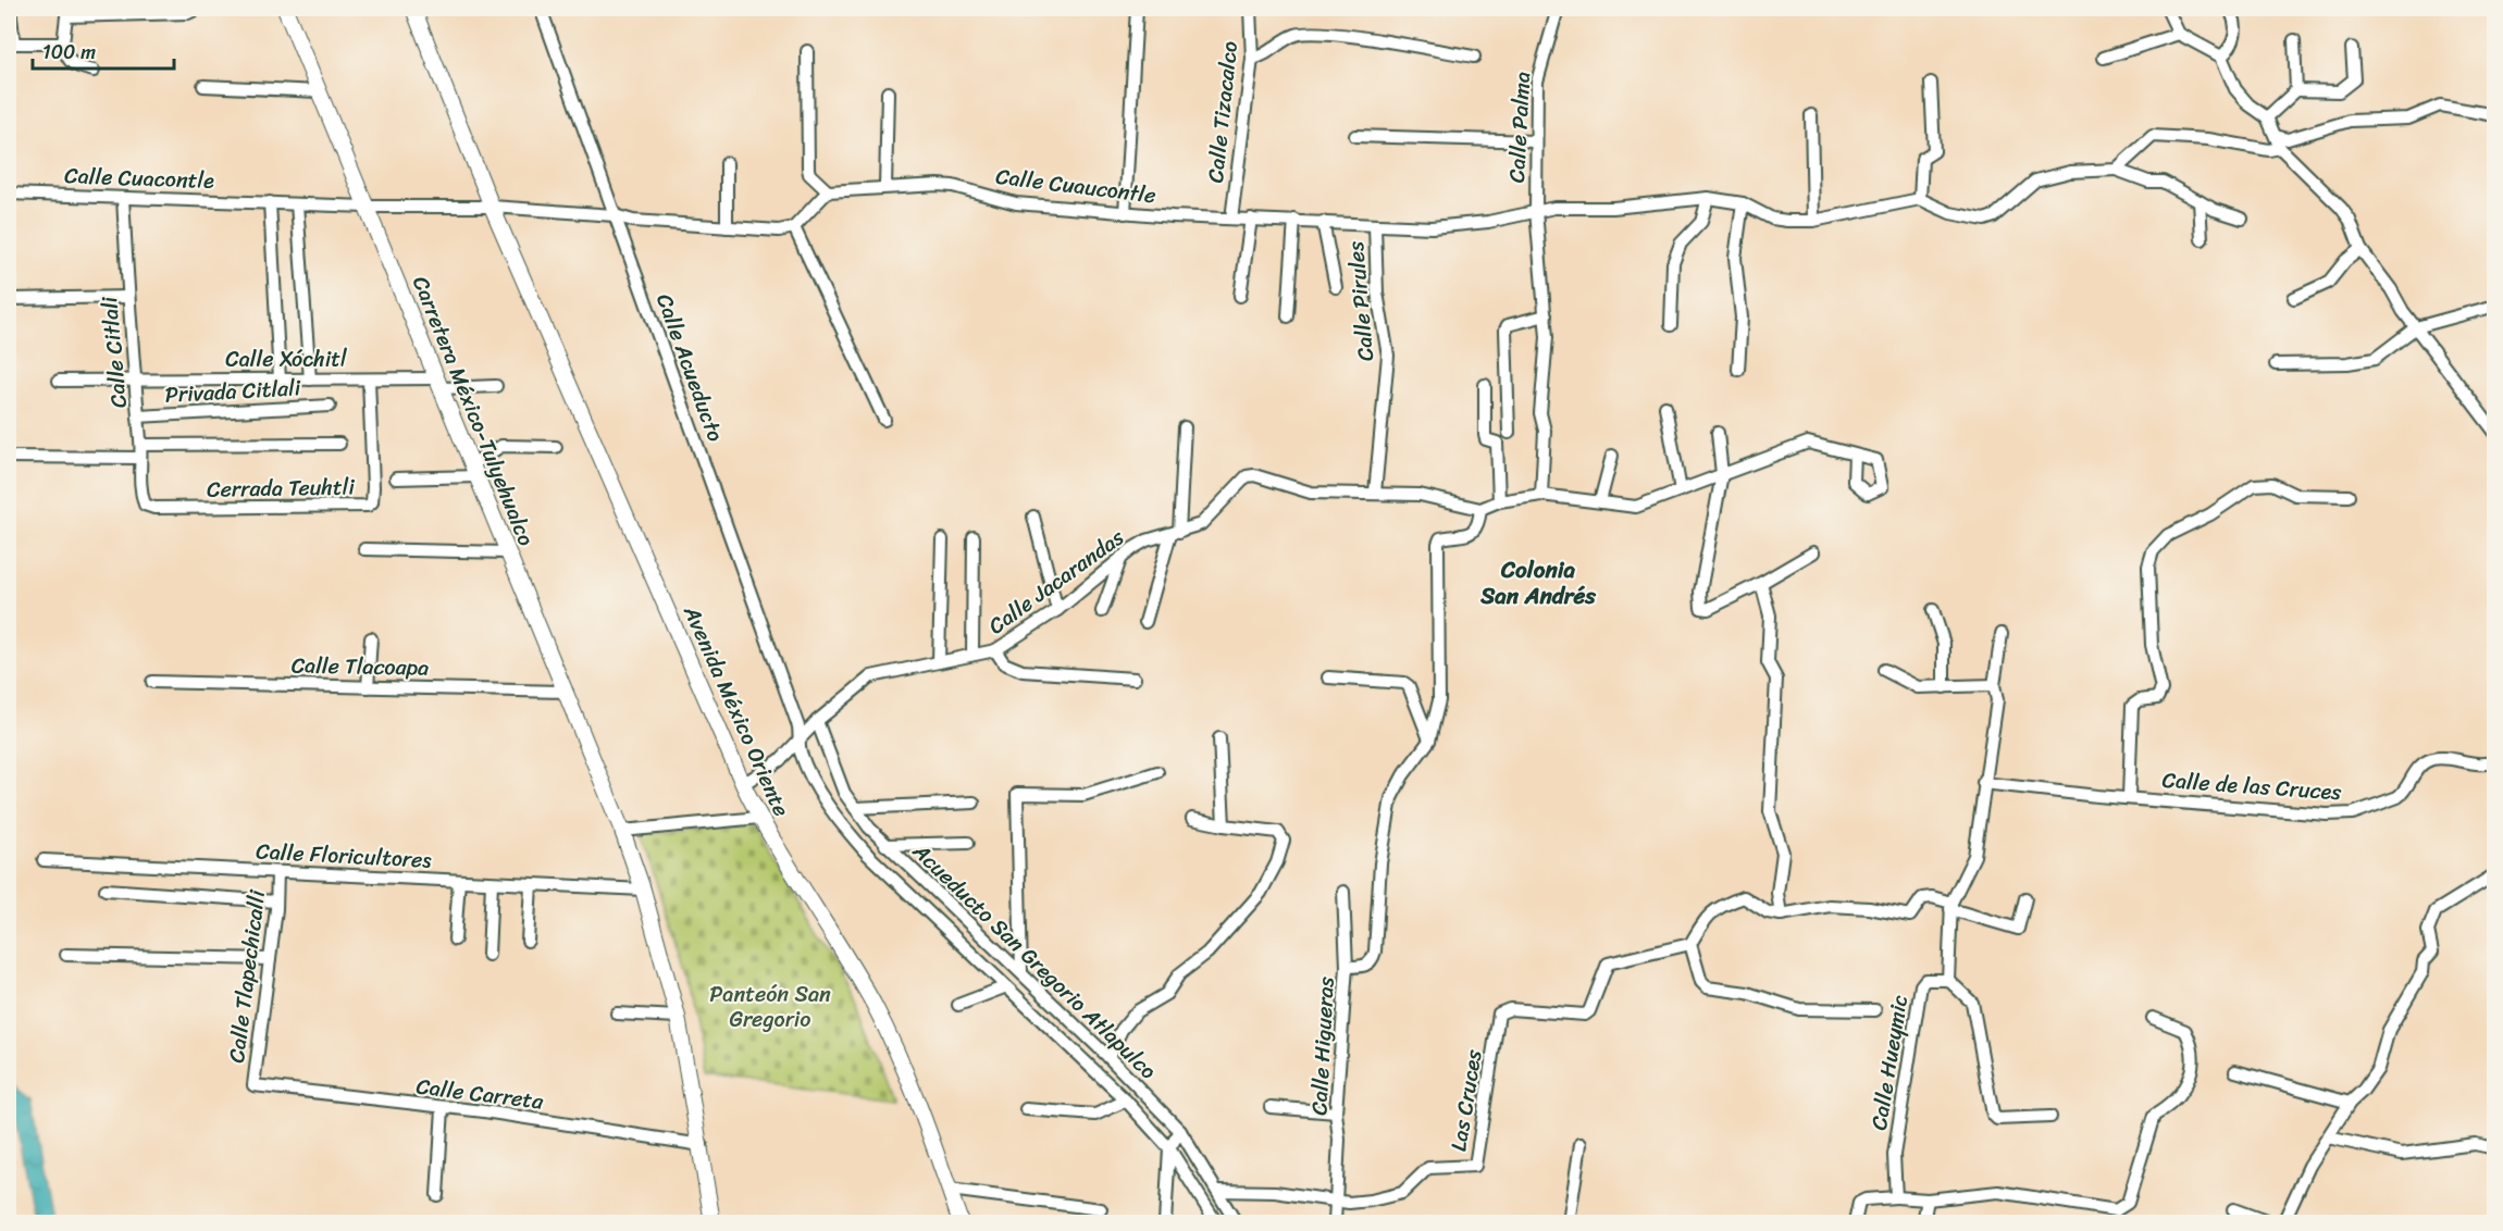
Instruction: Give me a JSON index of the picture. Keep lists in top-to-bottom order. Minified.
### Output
{"streets":{"main road":["Carretera México-Tulyehualco","Avenida México Oriente"],"street":["Calle Tizacalco","Calle Palma","Calle Cuacontle","Calle Cuaucontle","Calle Pirules","Calle Citlali","Calle Xóchitl","Calle Acueducto","Privada Citlali","Cerrada Teuhtli","Calle Jacarandas","Calle Tlacoapa","Calle de las Cruces","Calle Floricultores","Acueducto San Gregorio Atlapulco","Calle Tlapechicalli","Calle Higueras","Calle Hueymic","Calle Carreta","Las Cruces"]},"crossings":[["Calle Tizacalco","Calle Cuaucontle"],["Calle Palma","Calle Cuaucontle"],["Calle Cuacontle","Calle Citlali"],["Calle Cuacontle","Carretera México-Tulyehualco"],["Calle Cuacontle","Avenida México Oriente"],["Calle Cuaucontle","Calle Pirules"],["Calle Pirules","Calle Jacarandas"],["Calle Citlali","Calle Xóchitl"],["Calle Citlali","Privada Citlali"],["Calle Citlali","Cerrada Teuhtli"],["Calle Xóchitl","Carretera México-Tulyehualco"],["Calle Xóchitl","Cerrada Teuhtli"],["Calle Acueducto","Calle Jacarandas"],["Calle Acueducto","Acueducto San Gregorio Atlapulco"],["Carretera México-Tulyehualco","Calle Tlacoapa"],["Carretera México-Tulyehualco","Calle Floricultores"],["Carretera México-Tulyehualco","Calle Carreta"],["Calle Jacarandas","Avenida México Oriente"],["Calle Jacarandas","Acueducto San Gregorio Atlapulco"],["Calle Floricultores","Calle Tlapechicalli"],["Acueducto San Gregorio Atlapulco","Las Cruces"],["Calle Tlapechicalli","Calle Carreta"],["Calle Higueras","Las Cruces"]],"districts":["Colonia San Andrés"],"parks":["Panteón San Gregorio"],"scale_bar":"100 m"}
